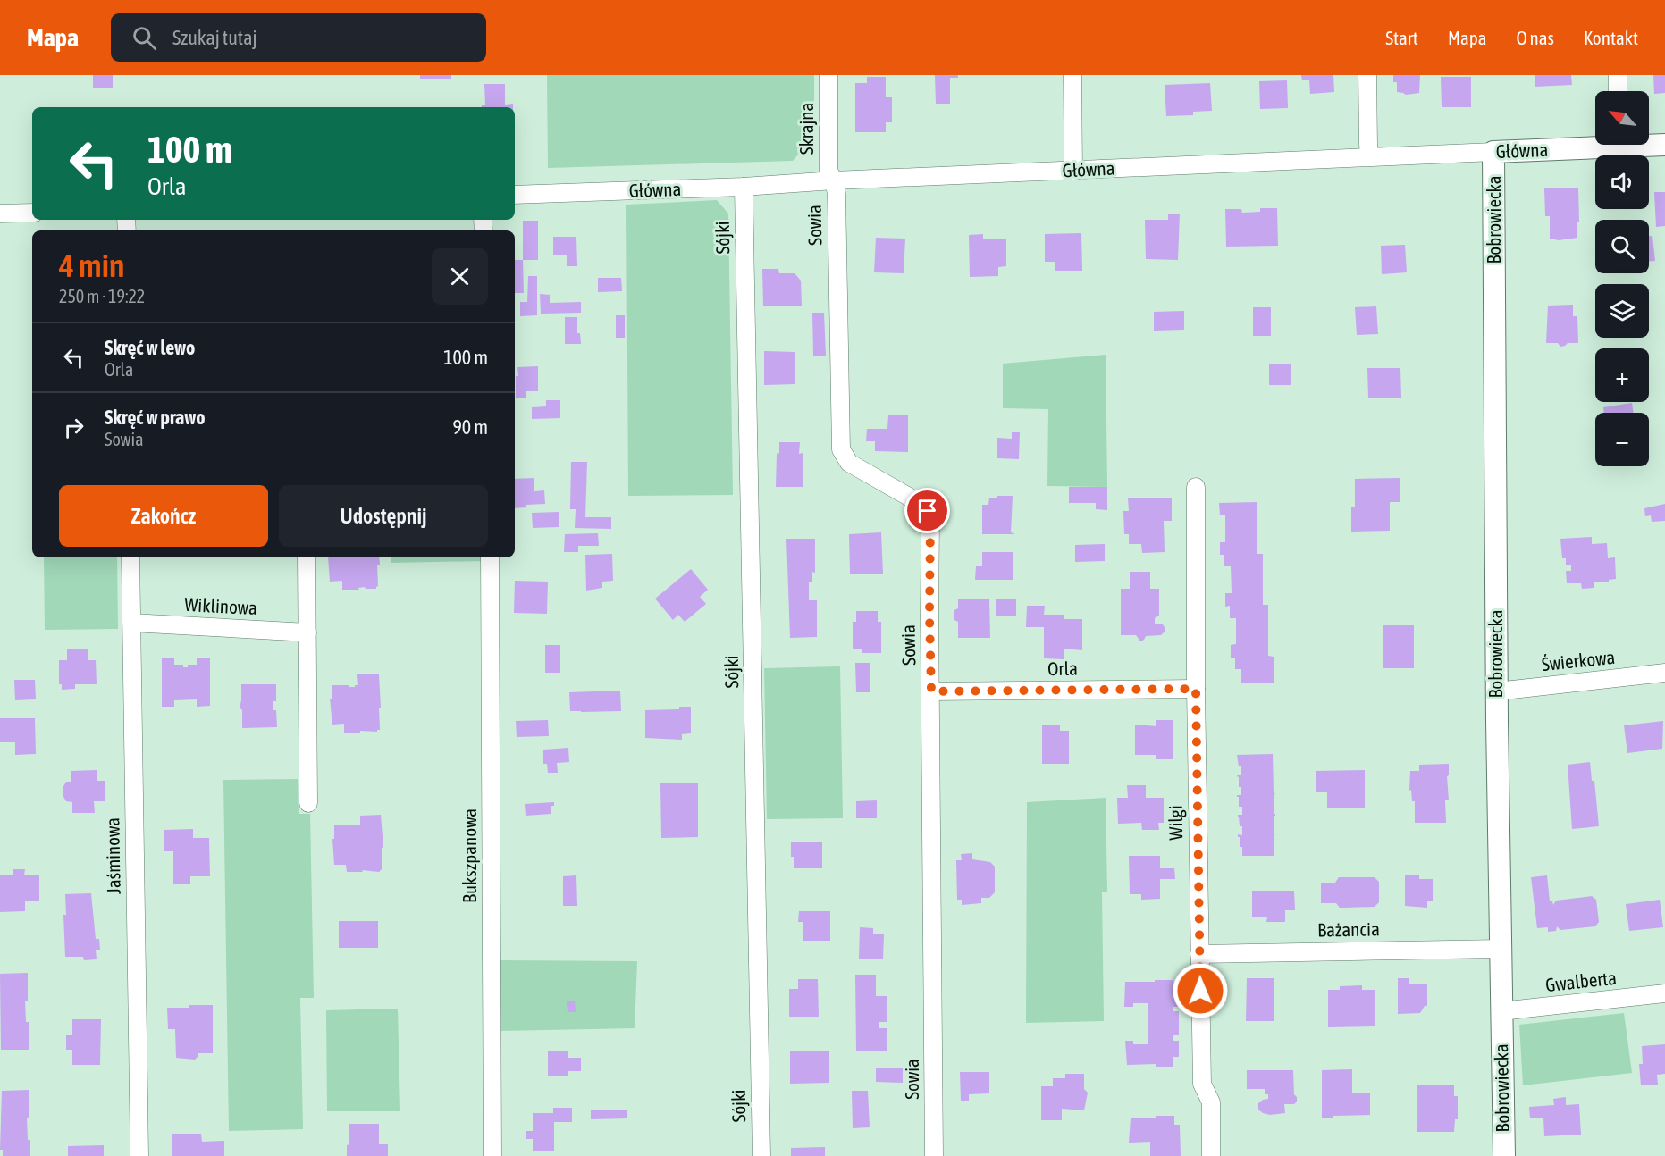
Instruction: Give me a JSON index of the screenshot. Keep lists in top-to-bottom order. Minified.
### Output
{"streets":{"street":["Skrajna","Główna","Bobrowiecka","Sowia","Sójki","Wiklinowa","Świerkowa","Orla","Wilgi","Jaśminowa","Bukszpanowa","Bażancia","Gwalberta"]},"crossings":[["Skrajna","Główna"],["Skrajna","Sowia"],["Główna","Bobrowiecka"],["Główna","Sowia"],["Główna","Sójki"],["Bobrowiecka","Świerkowa"],["Bobrowiecka","Bażancia"],["Bobrowiecka","Gwalberta"],["Sowia","Orla"],["Wiklinowa","Jaśminowa"],["Orla","Wilgi"],["Wilgi","Bażancia"]],"north":"top left","page":{"header":"Mapa","search":"Szukaj tutaj","nav":["Start","Mapa","O nas","Kontakt"],"map_buttons":["+","−"],"turn":["100 m","Orla"],"heading":["4 min","250 m · 19:22"],"list":[{"name":"Skręć w lewo","note":"Orla","value":"100 m"},{"name":"Skręć w prawo","note":"Sowia","value":"90 m"}],"buttons":["Zakończ","Udostępnij"]}}
